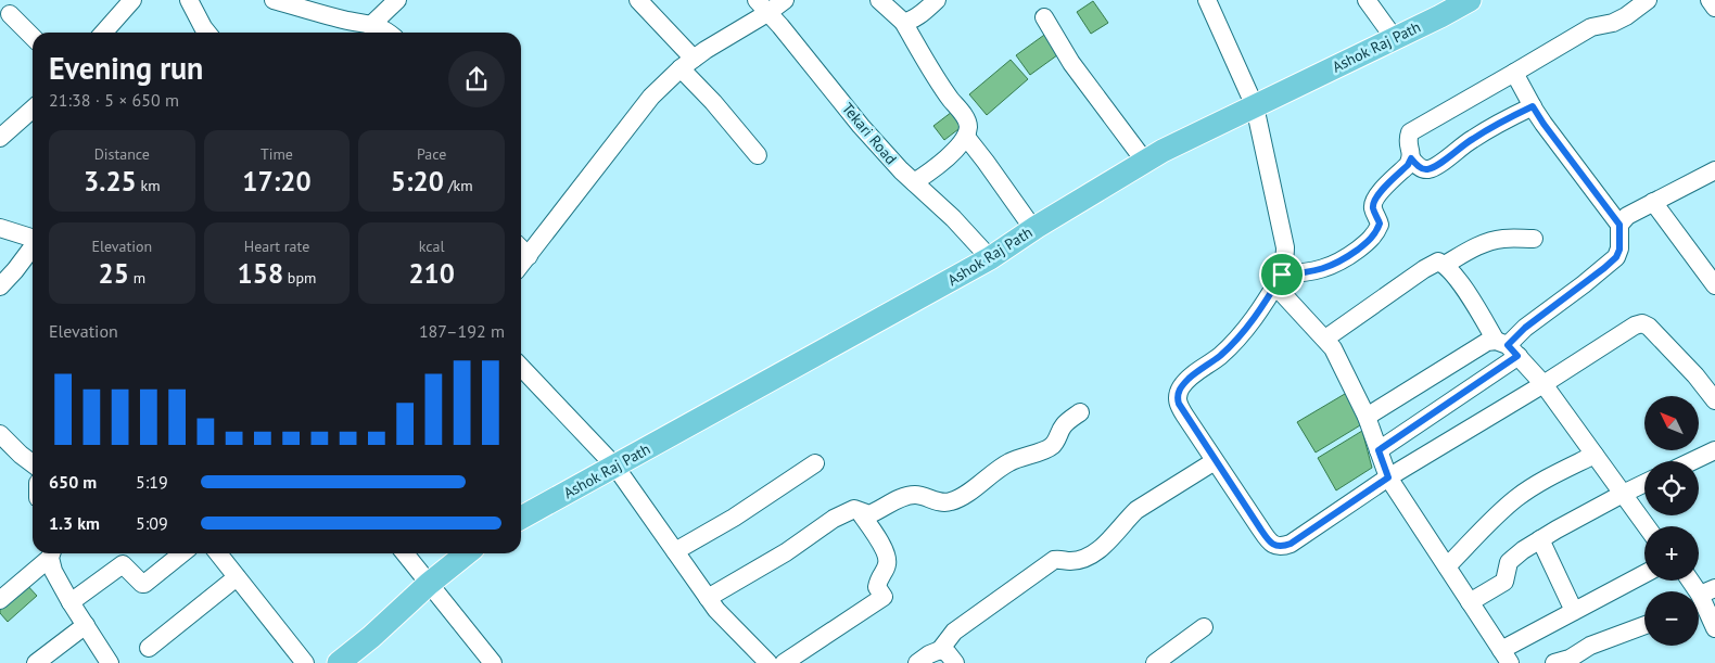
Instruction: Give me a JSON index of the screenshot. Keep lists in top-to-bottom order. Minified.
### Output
{"streets":{"main road":["Ashok Raj Path"],"street":["Tekari Road"]},"crossings":[["Ashok Raj Path","Tekari Road"]],"north":"top left","page":{"heading":["Evening run","21:38 · 5 × 650 m"],"stats":[["Distance","3.25 km"],["Time","17:20"],["Pace","5:20 /km"],["Elevation","25 m"],["Heart rate","158 bpm"],["kcal","210"]],"chart":["Elevation","187–192 m"],"map_buttons":["+","−"],"list":[{"name":"650 m","note":"5:19"},{"name":"1.3 km","note":"5:09"}]}}
